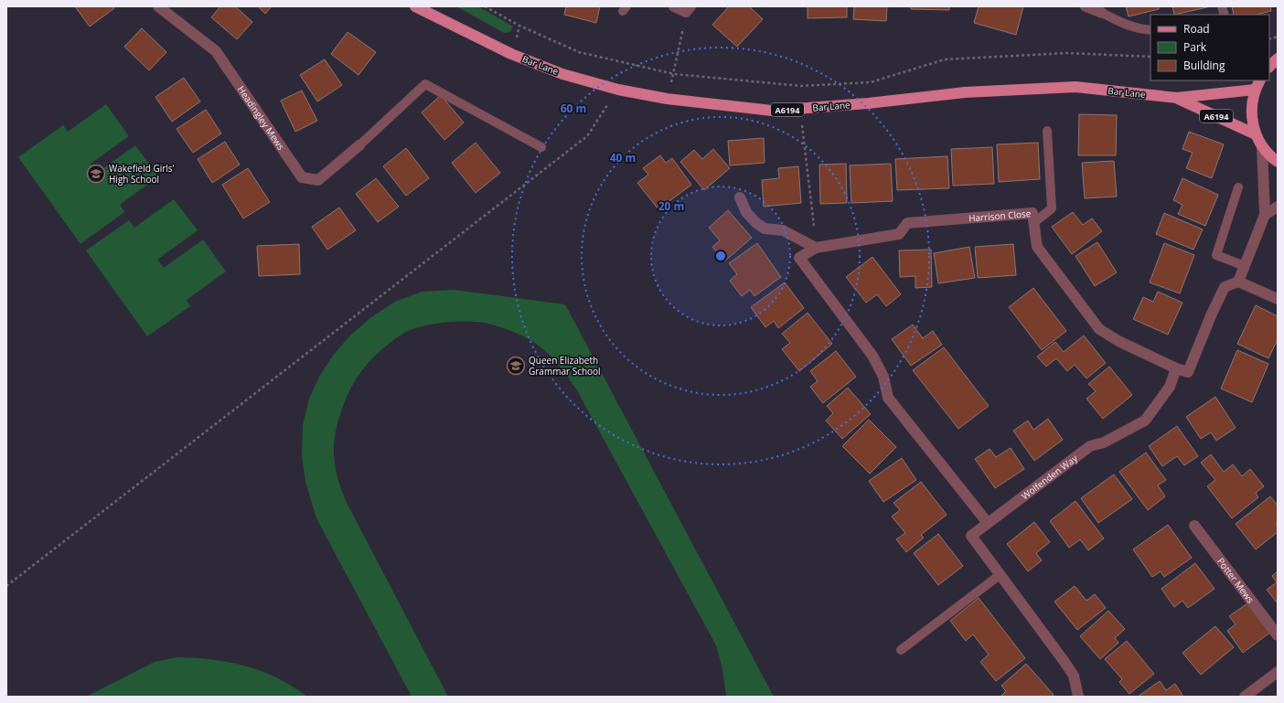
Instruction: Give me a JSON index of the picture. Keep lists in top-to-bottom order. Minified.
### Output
{"streets":{"main road":["Bar Lane","A6194"],"street":["Headingley Mews","Harrison Close","Wolfenden Way","Potter Mews"]},"crossings":[["Harrison Close","Wolfenden Way"]],"places":{"school or university":["Wakefield Girls' High School","Queen Elizabeth Grammar School"]},"legend":["Road","Park","Building"],"rings":["60 m","40 m","20 m"]}
